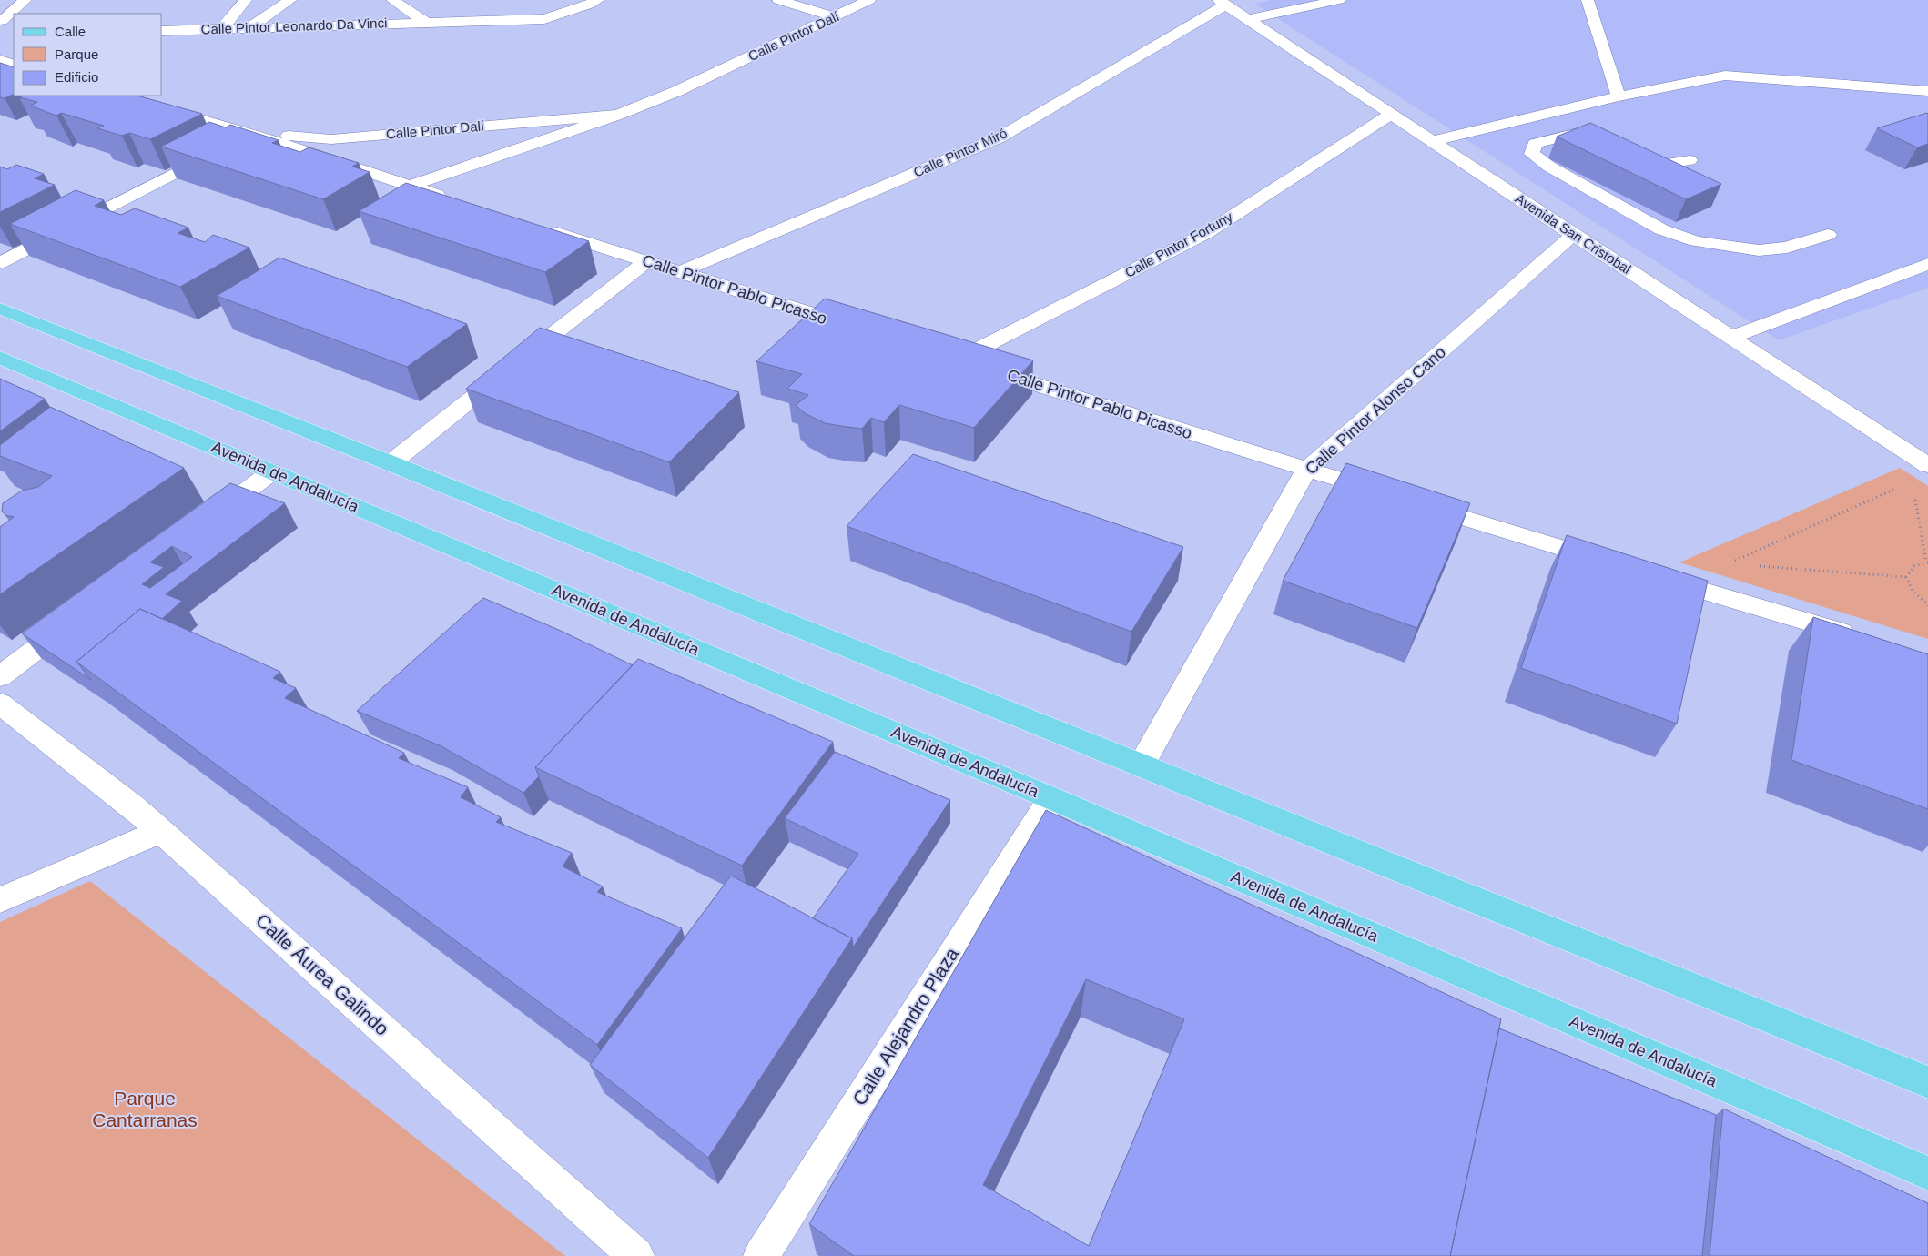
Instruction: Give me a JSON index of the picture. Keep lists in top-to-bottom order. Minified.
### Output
{"streets":{"main road":["Avenida de Andalucía"],"street":["Calle Pintor Leonardo Da Vinci","Calle Pintor Dalí","Calle Pintor Miró","Avenida San Cristobal","Calle Pintor Fortuny","Calle Pintor Pablo Picasso","Calle Pintor Alonso Cano","Calle Áurea Galindo","Calle Alejandro Plaza"]},"crossings":[["Calle Pintor Miró","Avenida San Cristobal"],["Calle Pintor Miró","Calle Pintor Pablo Picasso"],["Avenida San Cristobal","Calle Pintor Fortuny"],["Avenida San Cristobal","Calle Pintor Alonso Cano"],["Calle Pintor Fortuny","Calle Pintor Pablo Picasso"],["Calle Pintor Pablo Picasso","Calle Pintor Alonso Cano"],["Avenida de Andalucía","Calle Alejandro Plaza"]],"parks":["Parque Cantarranas"],"legend":["Calle","Parque","Edificio"]}
